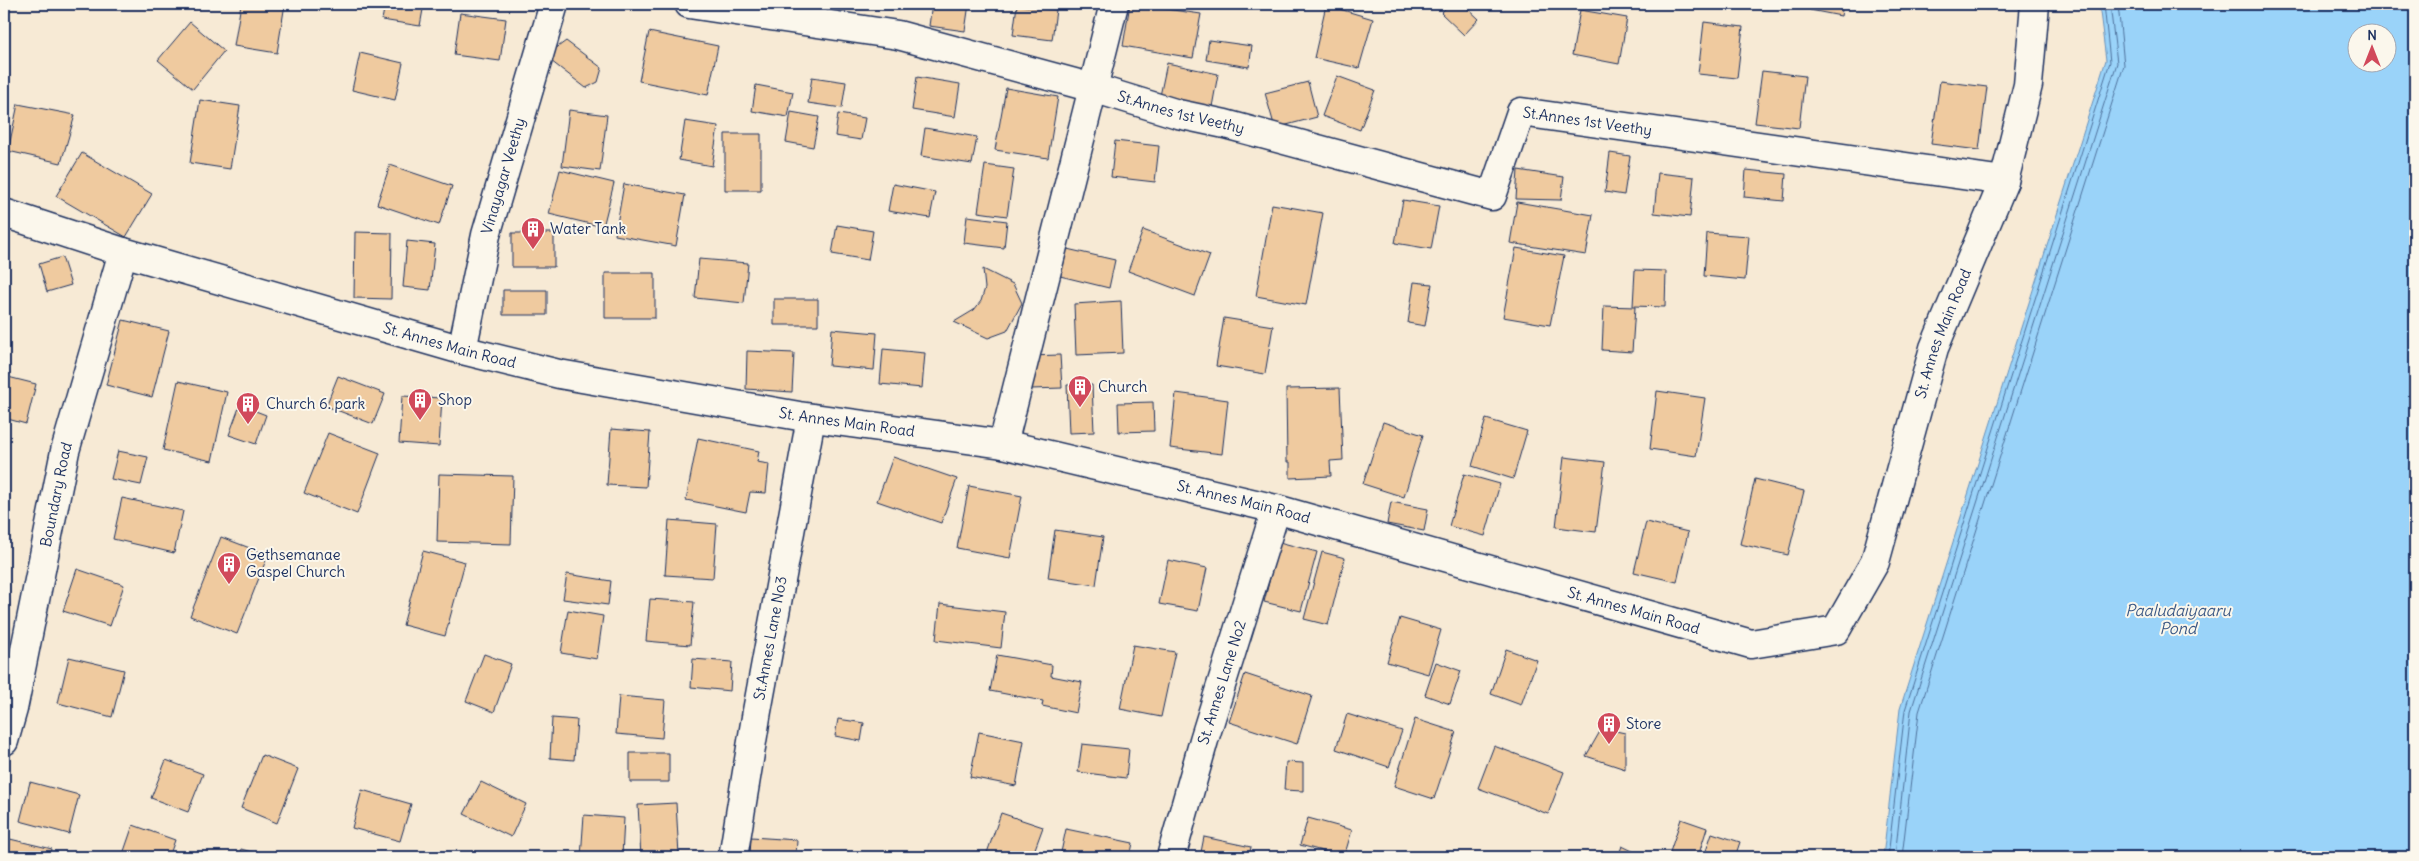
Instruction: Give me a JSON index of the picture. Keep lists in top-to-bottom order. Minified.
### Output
{"streets":{"street":["St.Annes 1st Veethy","Vinayagar Veethy","St. Annes Main Road","Boundary Road","St.Annes Lane No3","St. Annes Lane No2"]},"crossings":[["St.Annes 1st Veethy","St. Annes Main Road"],["Vinayagar Veethy","St. Annes Main Road"],["St. Annes Main Road","Boundary Road"],["St. Annes Main Road","St.Annes Lane No3"],["St. Annes Main Road","St. Annes Lane No2"]],"water":["Paaludaiyaaru Pond"],"places":{"building":["Water Tank","Church","Shop","Church 6. park","Gethsemanae Gaspel Church","Store"]},"north":"top"}
